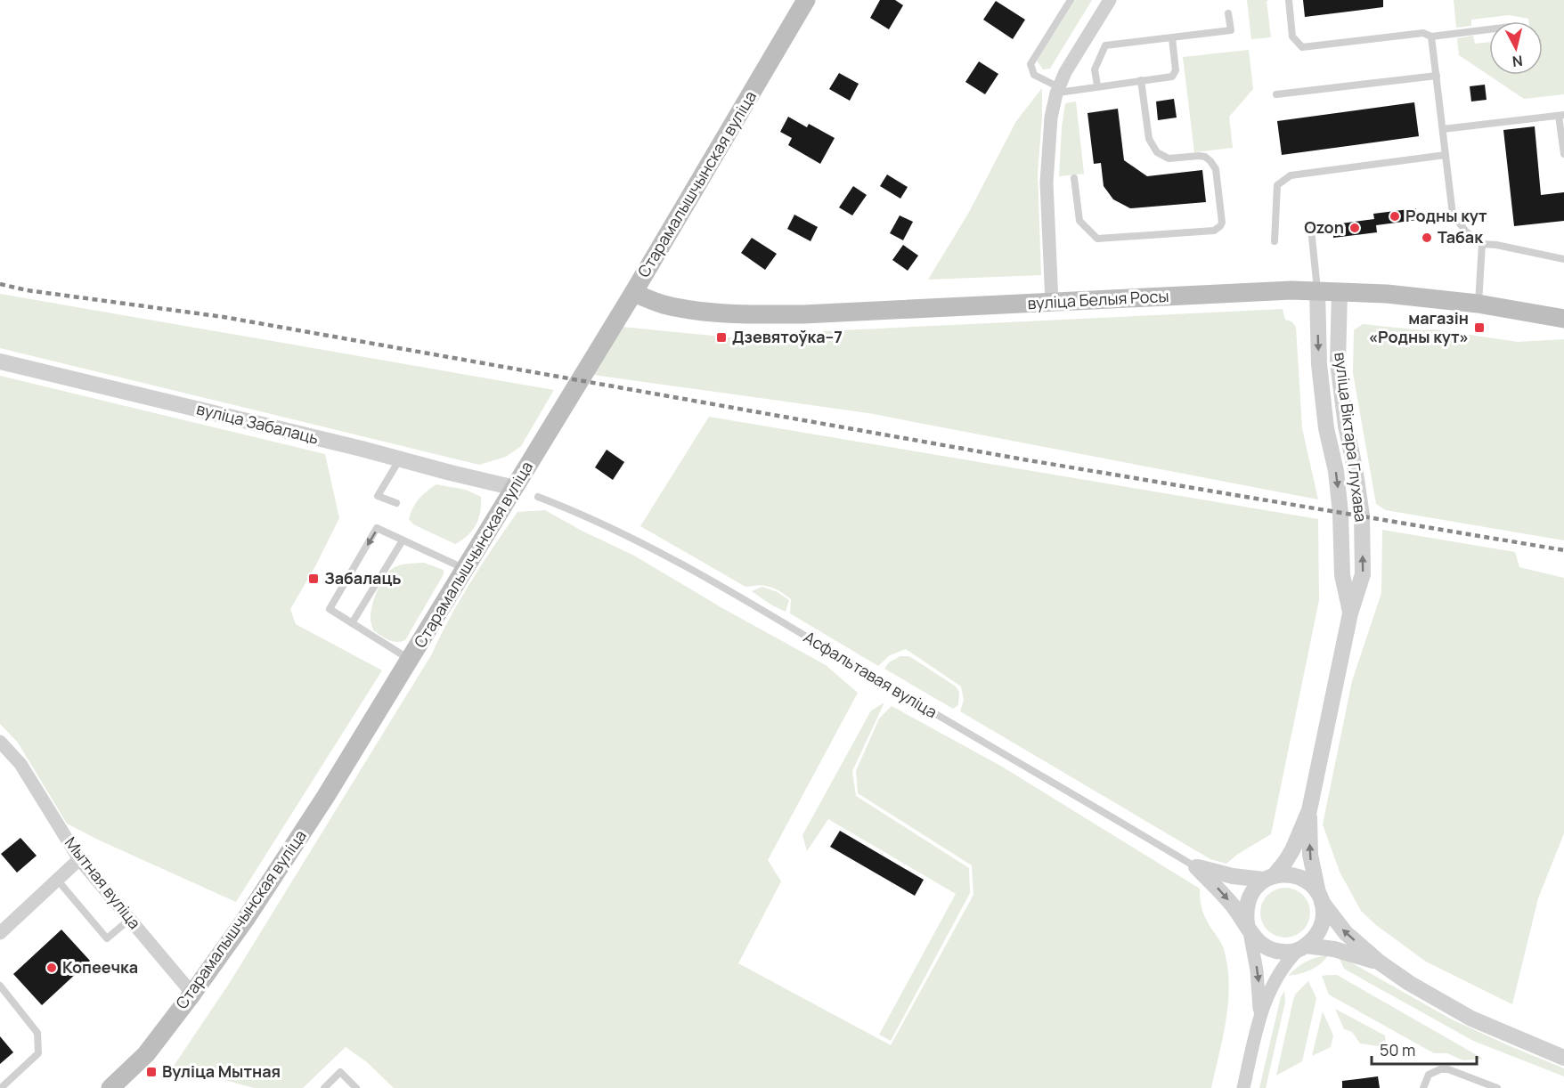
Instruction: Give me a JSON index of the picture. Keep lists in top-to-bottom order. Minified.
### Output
{"streets":{"main road":["Старамалышчынская вуліца","вуліца Белыя Росы"],"street":["вуліца Забалаць","вуліца Віктара Глухава","Мытная вуліца"],"lane":["Асфальтавая вуліца"]},"crossings":[["Старамалышчынская вуліца","вуліца Белыя Росы"],["Старамалышчынская вуліца","вуліца Забалаць"],["Старамалышчынская вуліца","Мытная вуліца"],["вуліца Белыя Росы","вуліца Віктара Глухава"]],"places":{"other":["Родны кут","Ozon","Табак","Копеечка"],"transit":["магазін «Родны кут»","Дзевятоўка–7","Забалаць","Вуліца Мытная"]},"scale_bar":"50 m","north":"bottom"}
